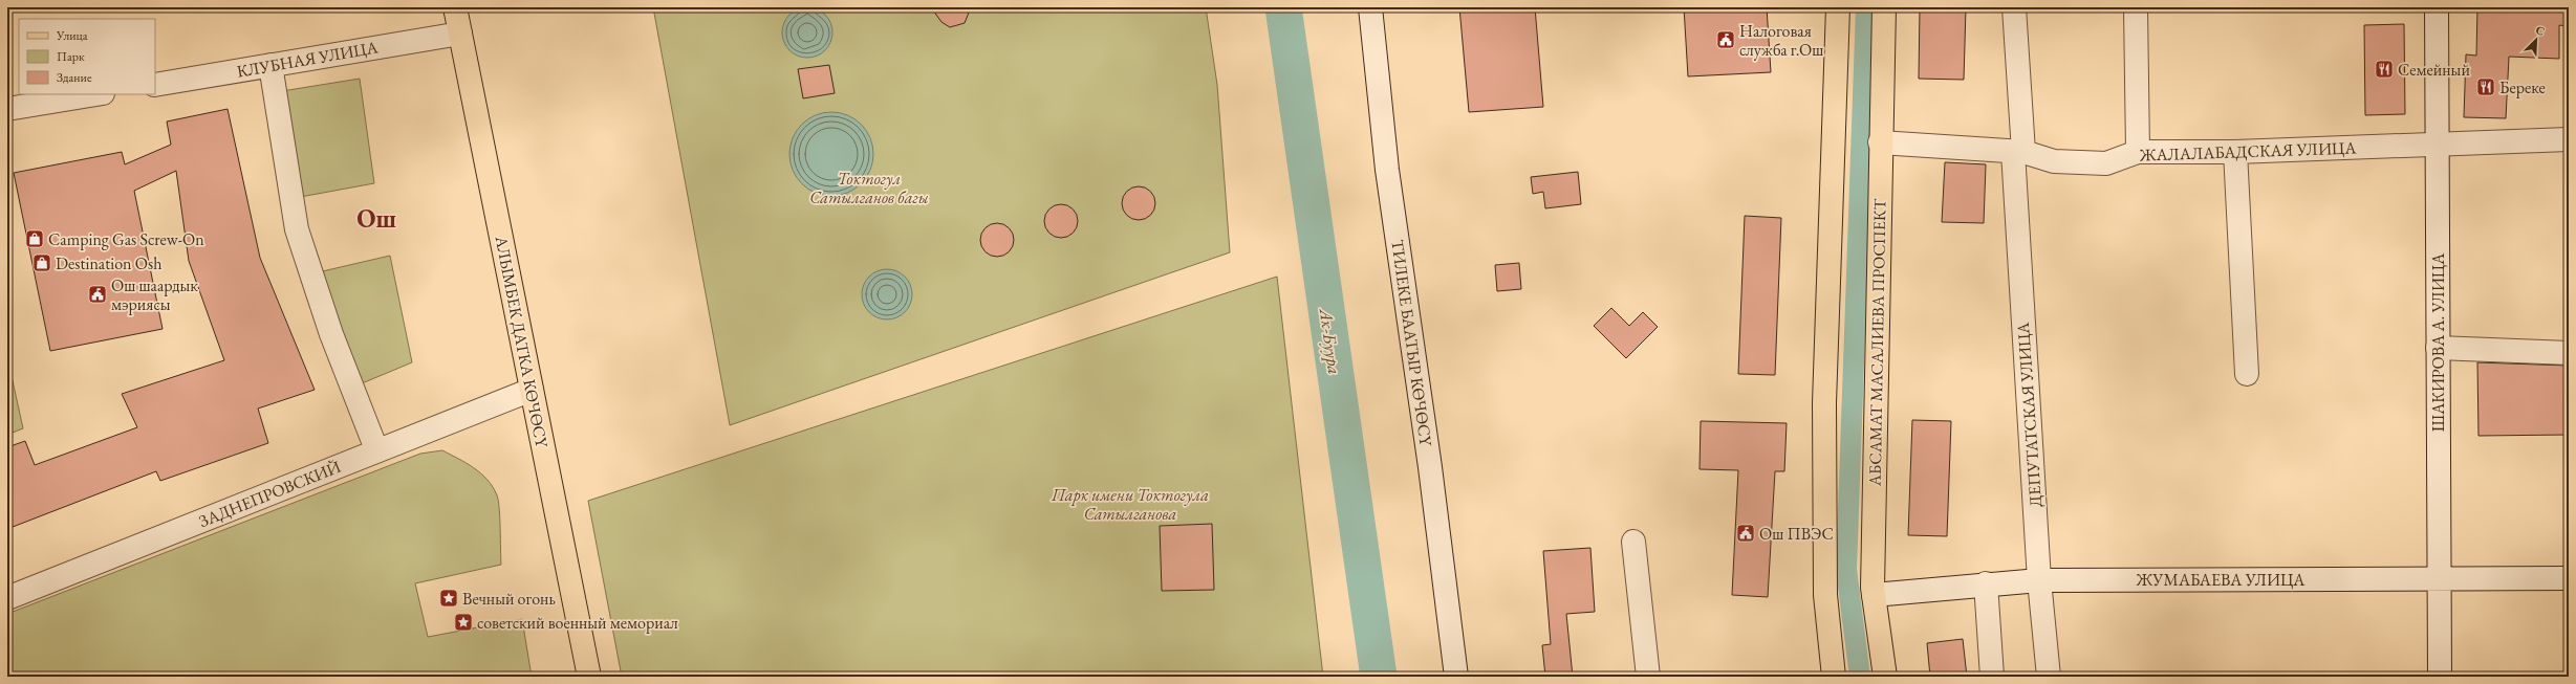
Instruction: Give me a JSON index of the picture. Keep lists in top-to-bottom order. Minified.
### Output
{"streets":{"main road":["АЛЫМБЕК ДАТКА КӨЧӨСҮ","АБСАМАТ МАСАЛИЕВА ПРОСПЕКТ"],"street":["КЛУБНАЯ УЛИЦА","ЖАЛАЛАБАДСКАЯ УЛИЦА","ТИЛЕКЕ БААТЫР КӨЧӨСҮ","ШАКИРОВА А. УЛИЦА","ДЕПУТАТСКАЯ УЛИЦА","ЗАДНЕПРОВСКИЙ","ЖУМАБАЕВА УЛИЦА"]},"crossings":[["КЛУБНАЯ УЛИЦА","АЛЫМБЕК ДАТКА КӨЧӨСҮ"],["ЖАЛАЛАБАДСКАЯ УЛИЦА","АБСАМАТ МАСАЛИЕВА ПРОСПЕКТ"],["ЖАЛАЛАБАДСКАЯ УЛИЦА","ШАКИРОВА А. УЛИЦА"],["ЖАЛАЛАБАДСКАЯ УЛИЦА","ДЕПУТАТСКАЯ УЛИЦА"],["АЛЫМБЕК ДАТКА КӨЧӨСҮ","ЗАДНЕПРОВСКИЙ"],["АБСАМАТ МАСАЛИЕВА ПРОСПЕКТ","ЖУМАБАЕВА УЛИЦА"],["ШАКИРОВА А. УЛИЦА","ЖУМАБАЕВА УЛИЦА"],["ДЕПУТАТСКАЯ УЛИЦА","ЖУМАБАЕВА УЛИЦА"]],"districts":["Ош"],"water":["Ак-Буура"],"parks":["Токтогул Сатылганов багы","Парк имени Токтогула Сатылганова"],"places":{"public building":["Налоговая служба г.Ош","Ош шаардык мэриясы","Ош ПВЭС"],"restaurant":["Семейный","Береке"],"shop":["Camping Gas Screw-On","Destination Osh"],"place":["Вечный огонь","советский военный мемориал"]},"legend":["Улица","Парк","Здание"],"north":"top right"}
